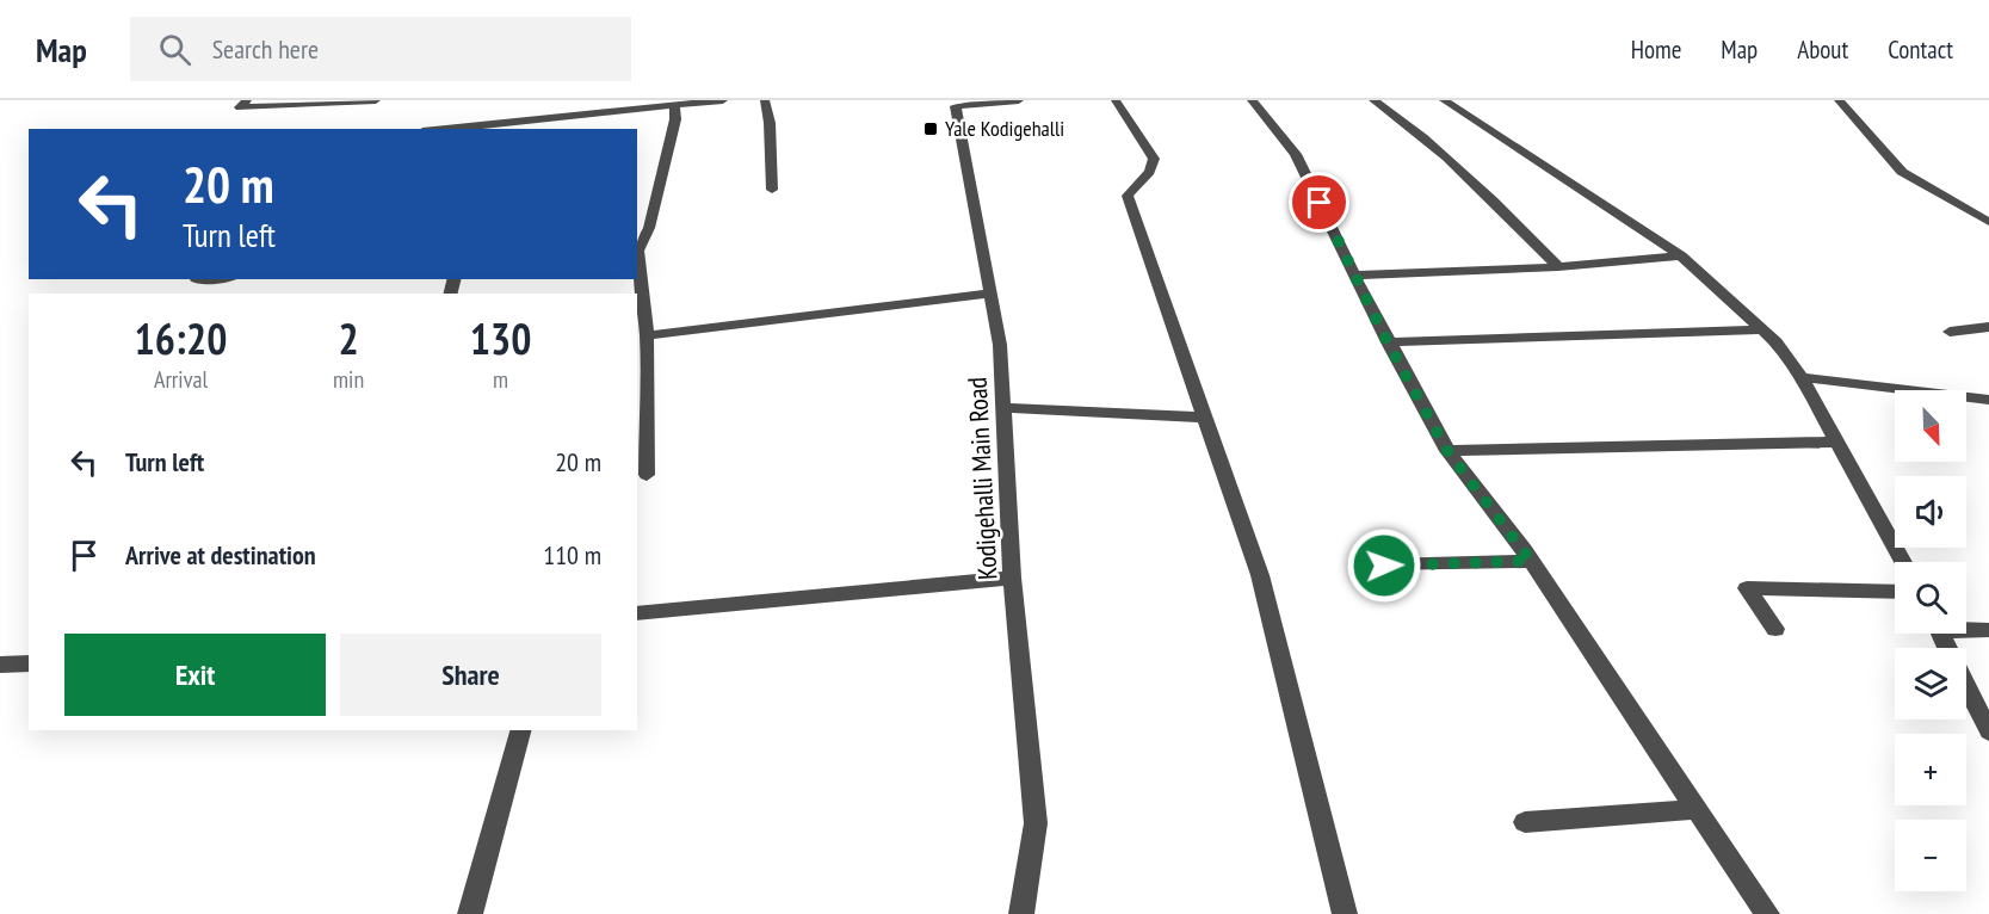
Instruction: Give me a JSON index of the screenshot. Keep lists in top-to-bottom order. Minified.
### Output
{"streets":{"street":["Kodigehalli Main Road"]},"places":{"transit":["Yale Kodigehalli"]},"north":"bottom right","page":{"header":"Map","search":"Search here","nav":["Home","Map","About","Contact"],"turn":["20 m","Turn left"],"eta":["16:20","Arrival","2","min","130","m"],"map_buttons":["+","−"],"list":[{"name":"Turn left","value":"20 m"},{"name":"Arrive at destination","value":"110 m"}],"buttons":["Exit","Share"]}}
